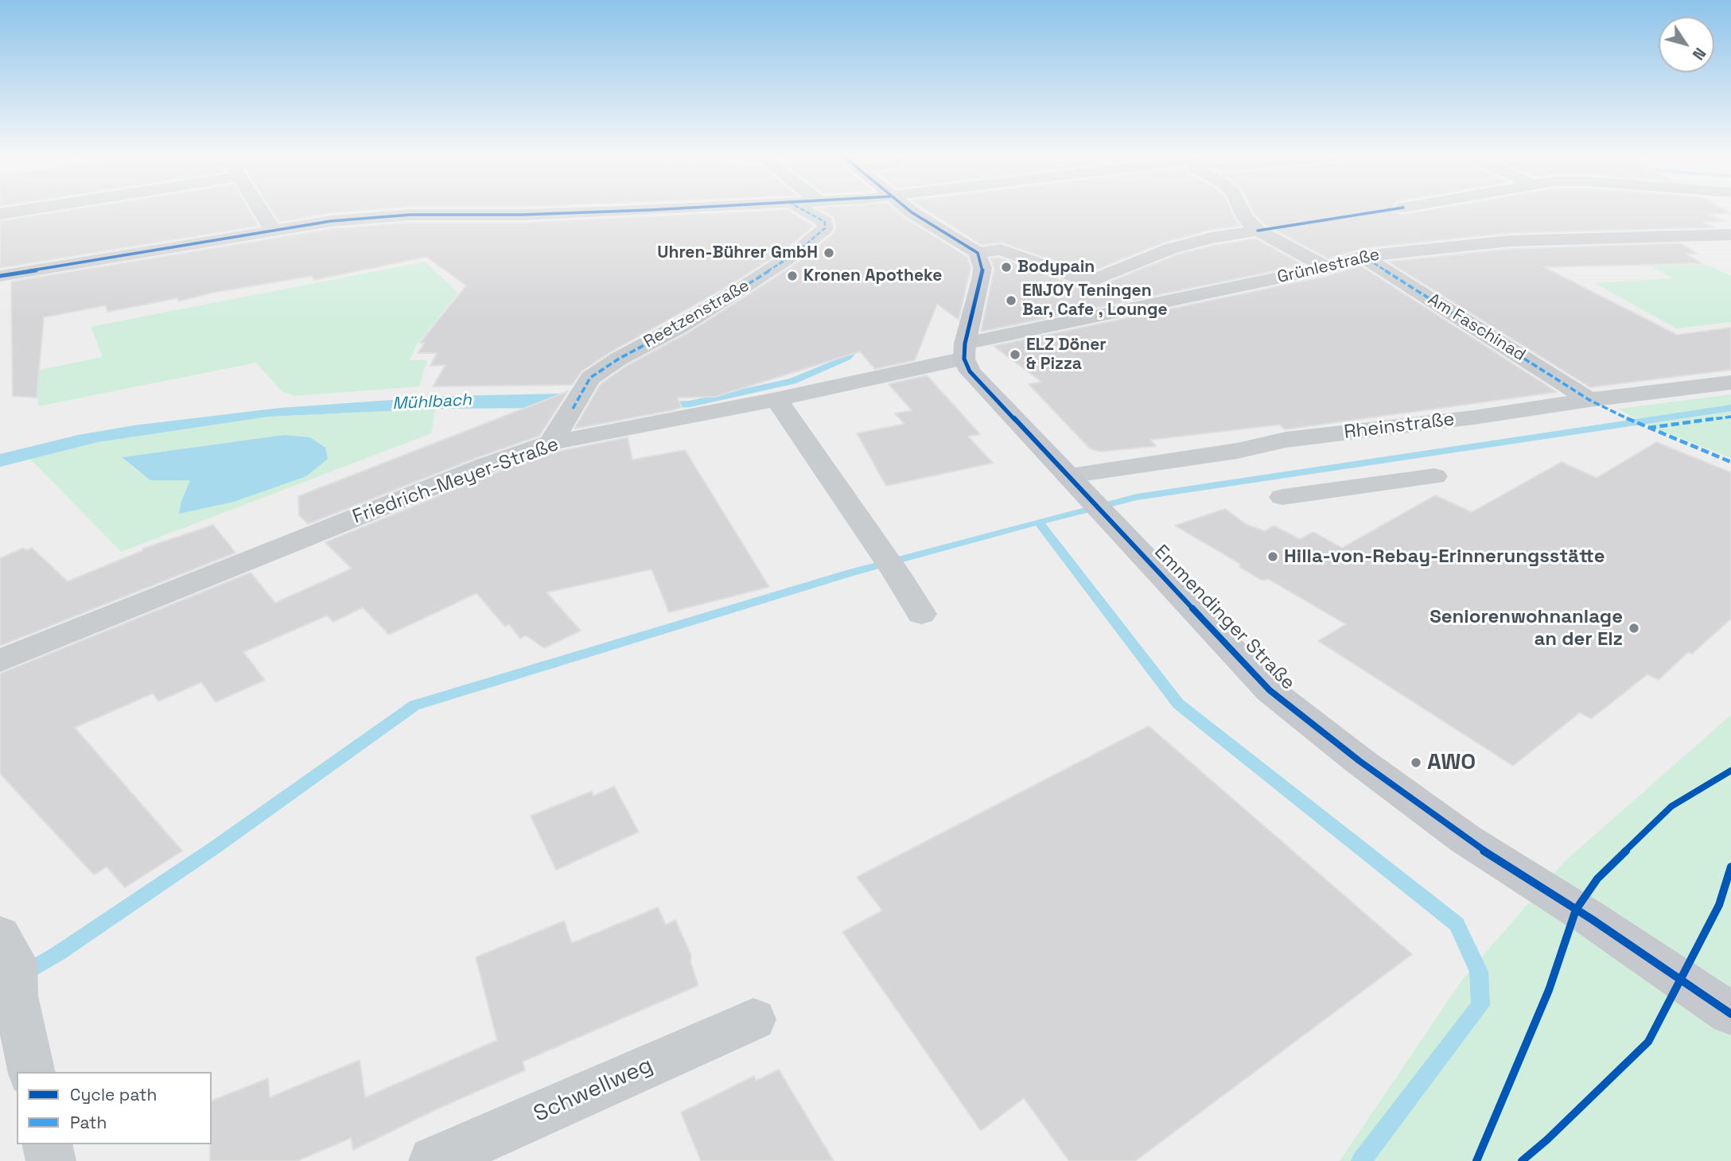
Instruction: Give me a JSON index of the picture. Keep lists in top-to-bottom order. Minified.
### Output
{"streets":{"main road":["Emmendinger Straße"],"street":["Grünlestraße","Reetzenstraße","Am Faschinad","Rheinstraße","Friedrich-Meyer-Straße","Schwellweg"]},"crossings":[["Grünlestraße","Am Faschinad"],["Grünlestraße","Friedrich-Meyer-Straße"],["Grünlestraße","Emmendinger Straße"],["Reetzenstraße","Friedrich-Meyer-Straße"],["Am Faschinad","Rheinstraße"],["Rheinstraße","Emmendinger Straße"],["Friedrich-Meyer-Straße","Emmendinger Straße"]],"water":["Mühlbach"],"places":["Uhren-Bührer GmbH","Bodypain","Kronen Apotheke","ENJOY Teningen Bar, Cafe , Lounge","ELZ Döner & Pizza","Hilla-von-Rebay-Erinnerungsstätte","Seniorenwohnanlage an der Elz","AWO"],"legend":["Cycle path","Path"],"north":"bottom right"}
